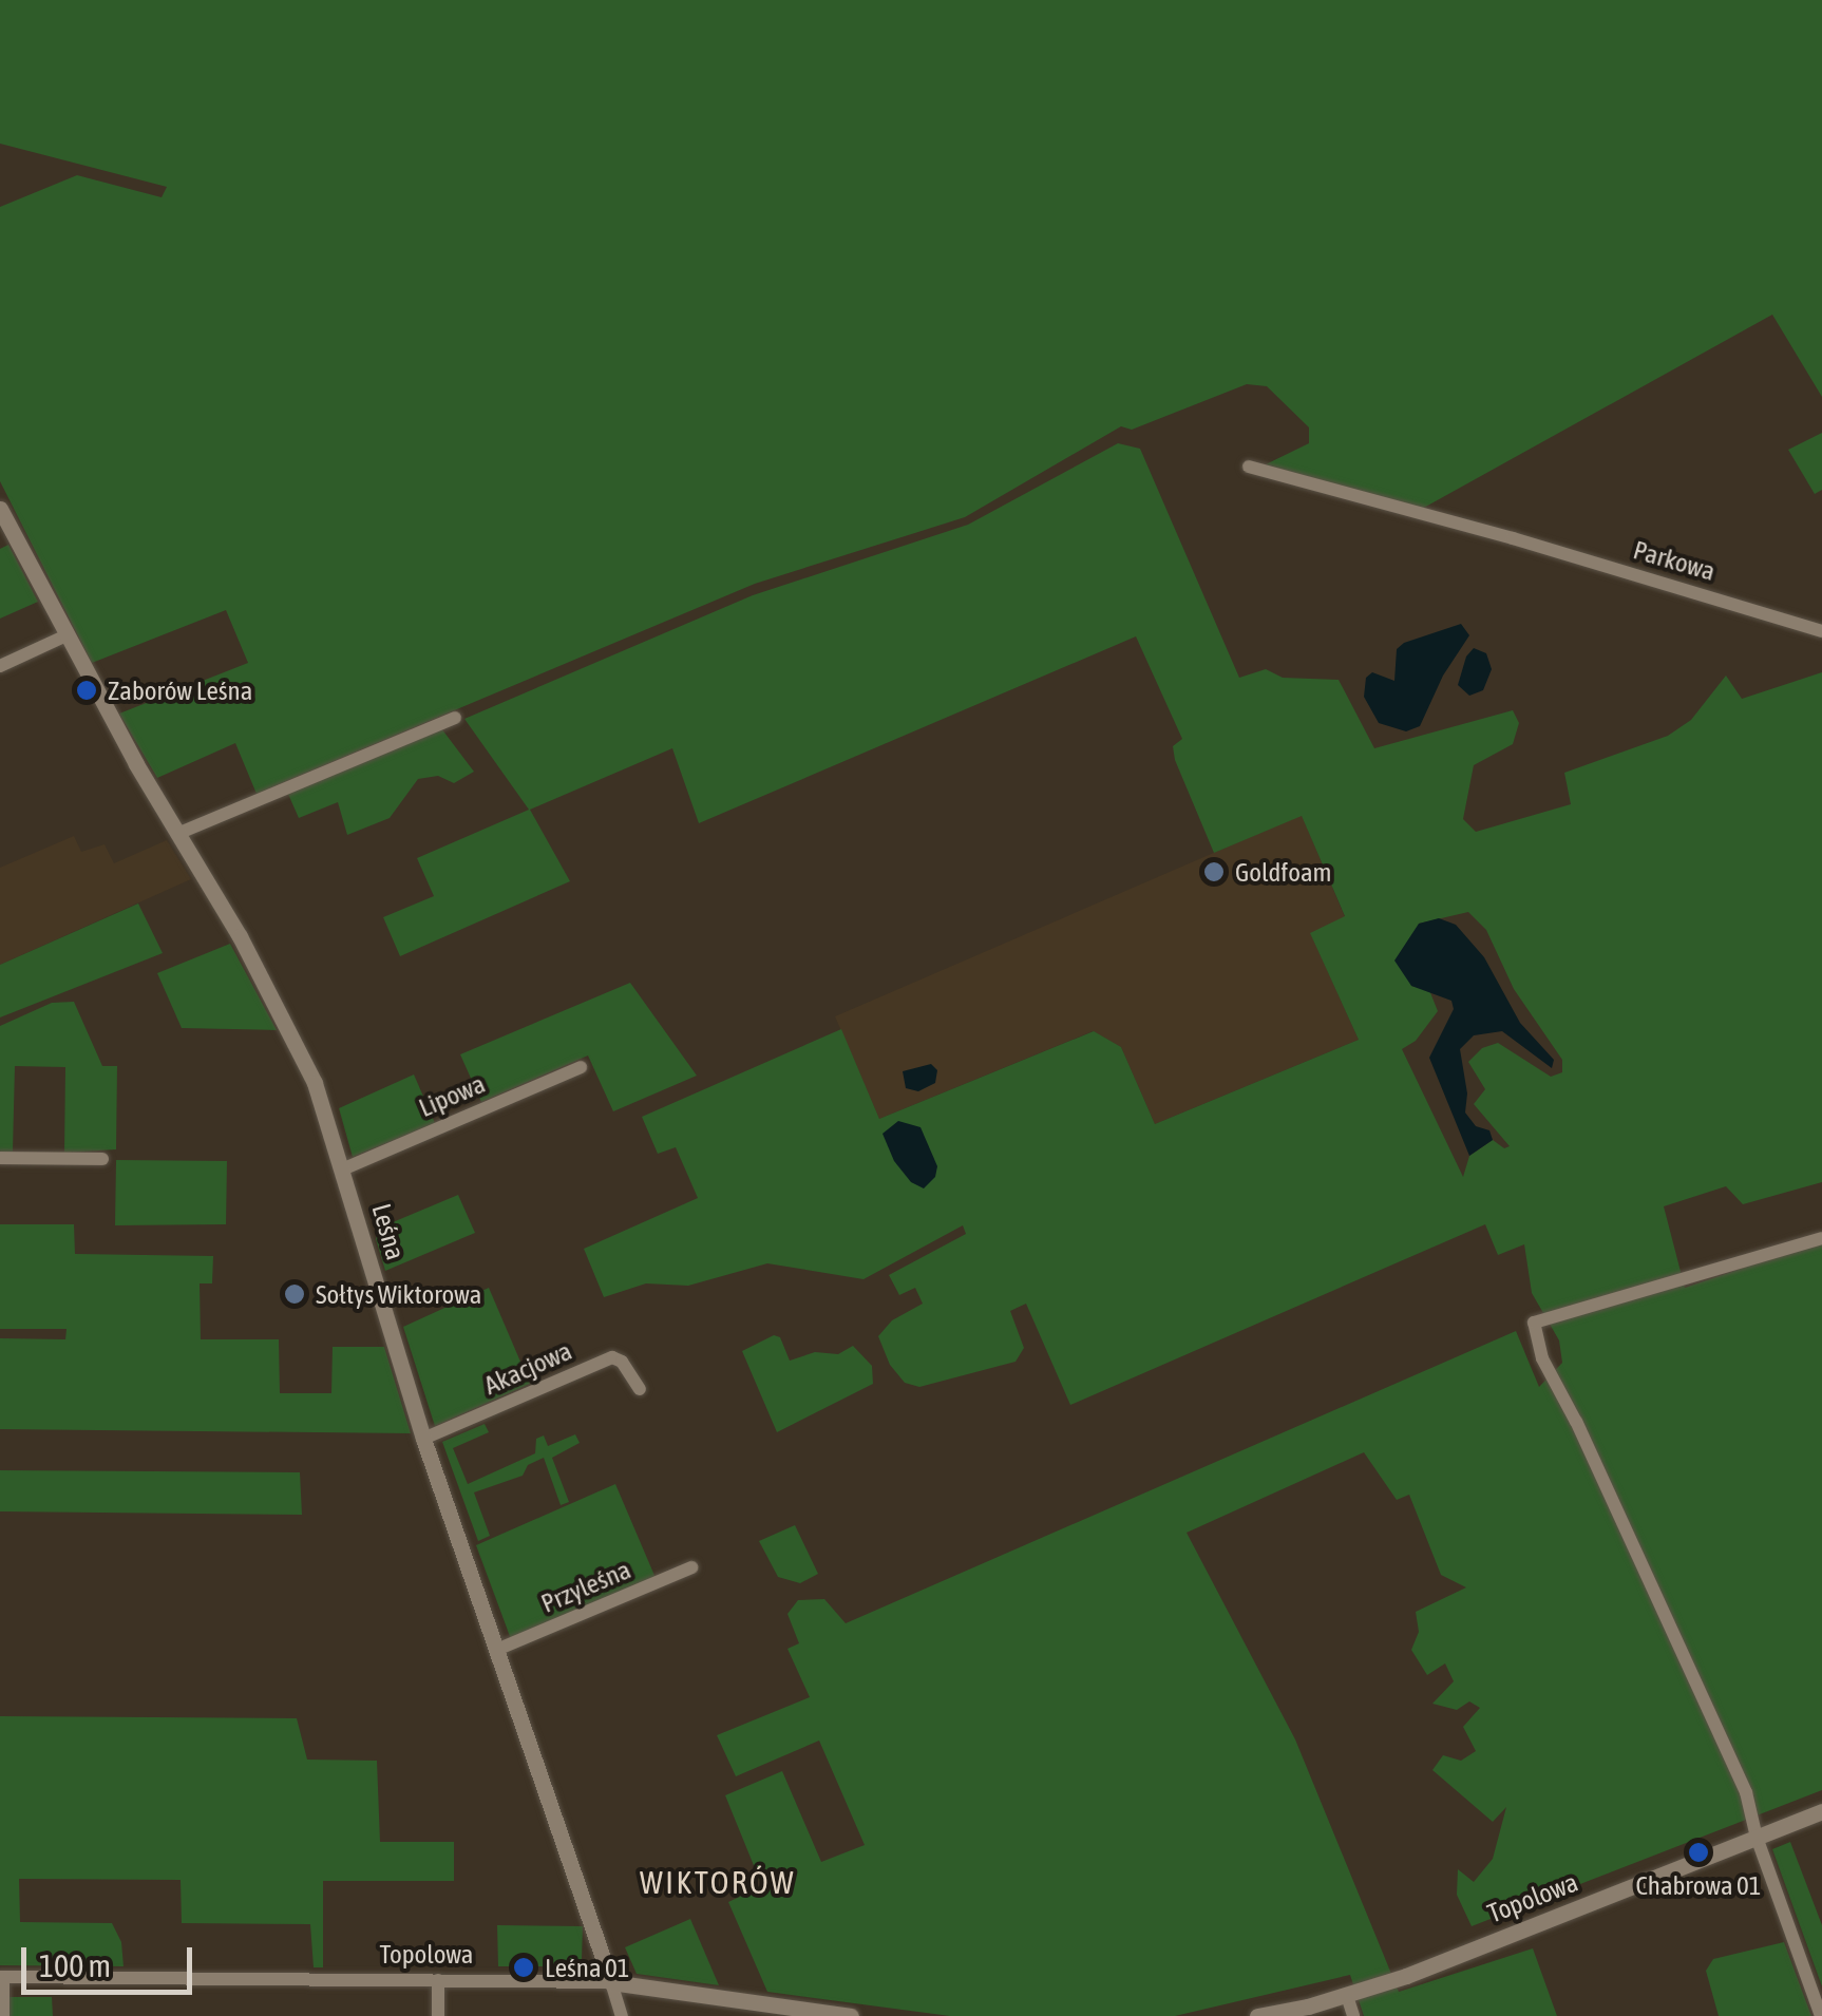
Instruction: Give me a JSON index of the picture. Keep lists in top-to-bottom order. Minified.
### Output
{"streets":{"street":["Parkowa","Lipowa","Leśna","Akacjowa","Przyleśna","Topolowa"]},"crossings":[["Lipowa","Leśna"],["Leśna","Akacjowa"],["Leśna","Przyleśna"],["Leśna","Topolowa"]],"districts":["WIKTORÓW"],"places":["Zaborów Leśna","Goldfoam","Sołtys Wiktorowa","Chabrowa 01","Leśna 01"],"scale_bar":"100 m"}
